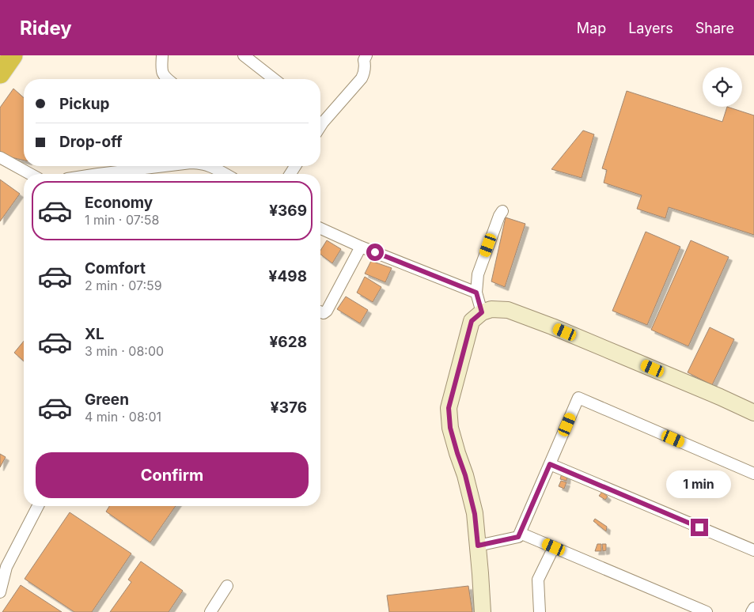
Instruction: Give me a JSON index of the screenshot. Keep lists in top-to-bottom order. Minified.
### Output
{"page":{"header":"Ridey","nav":["Map","Layers","Share"],"banner":["Pickup","Drop-off"],"list":[{"name":"Economy","note":"1 min · 07:58","value":"¥369"},{"name":"Comfort","note":"2 min · 07:59","value":"¥498"},{"name":"XL","note":"3 min · 08:00","value":"¥628"},{"name":"Green","note":"4 min · 08:01","value":"¥376"}],"buttons":"Confirm","bubble":"1 min"}}
